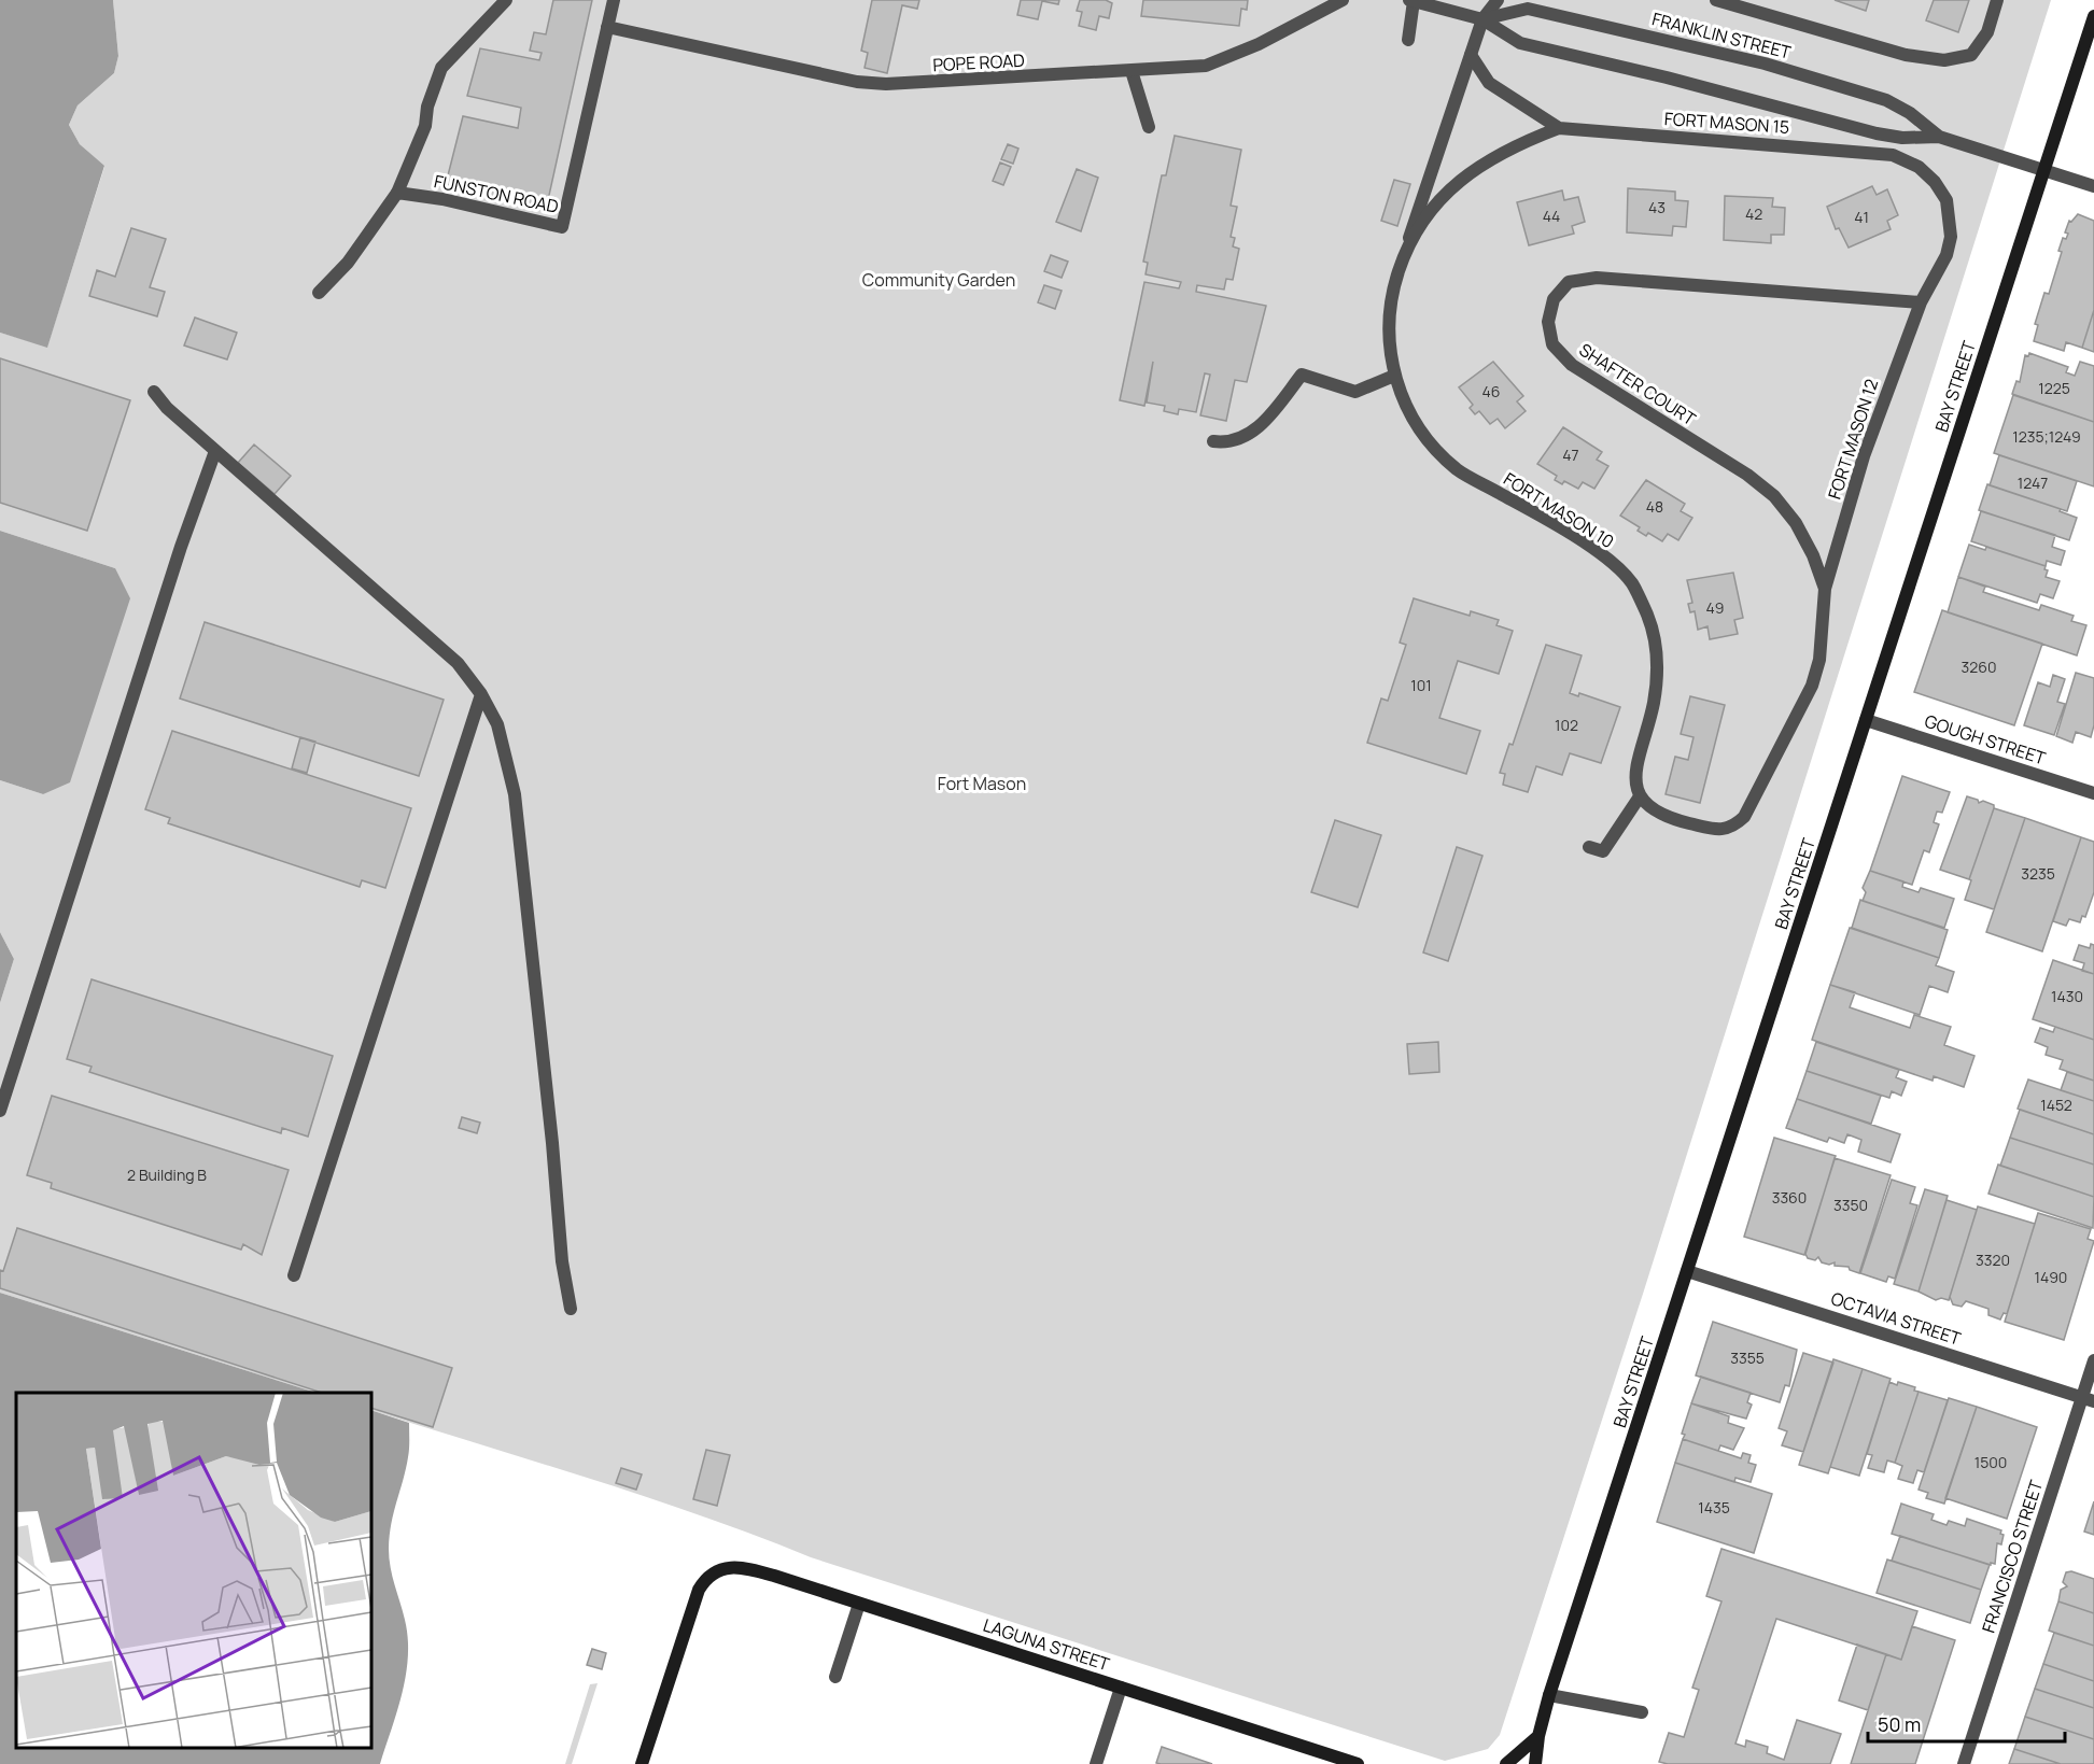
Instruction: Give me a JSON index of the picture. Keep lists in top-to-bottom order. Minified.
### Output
{"streets":{"main road":["BAY STREET","LAGUNA STREET"],"street":["FRANKLIN STREET","POPE ROAD","FORT MASON 15","FUNSTON ROAD","SHAFTER COURT","FORT MASON 12","FORT MASON 10","GOUGH STREET","OCTAVIA STREET","FRANCISCO STREET"]},"crossings":[["FRANKLIN STREET","BAY STREET"],["FRANKLIN STREET","FORT MASON 10"],["POPE ROAD","FUNSTON ROAD"],["FORT MASON 15","FORT MASON 12"],["SHAFTER COURT","FORT MASON 12"],["BAY STREET","GOUGH STREET"],["BAY STREET","OCTAVIA STREET"],["OCTAVIA STREET","FRANCISCO STREET"]],"parks":["Community Garden","Fort Mason"],"house_numbers":["43","42","44","41","1225","46","1235;1249","47","1247","48","49","3260","101","102","3235","1430","1452","2 Building B","3360","3350","3320","1490","3355","1500","1435"],"scale_bar":"50 m"}
